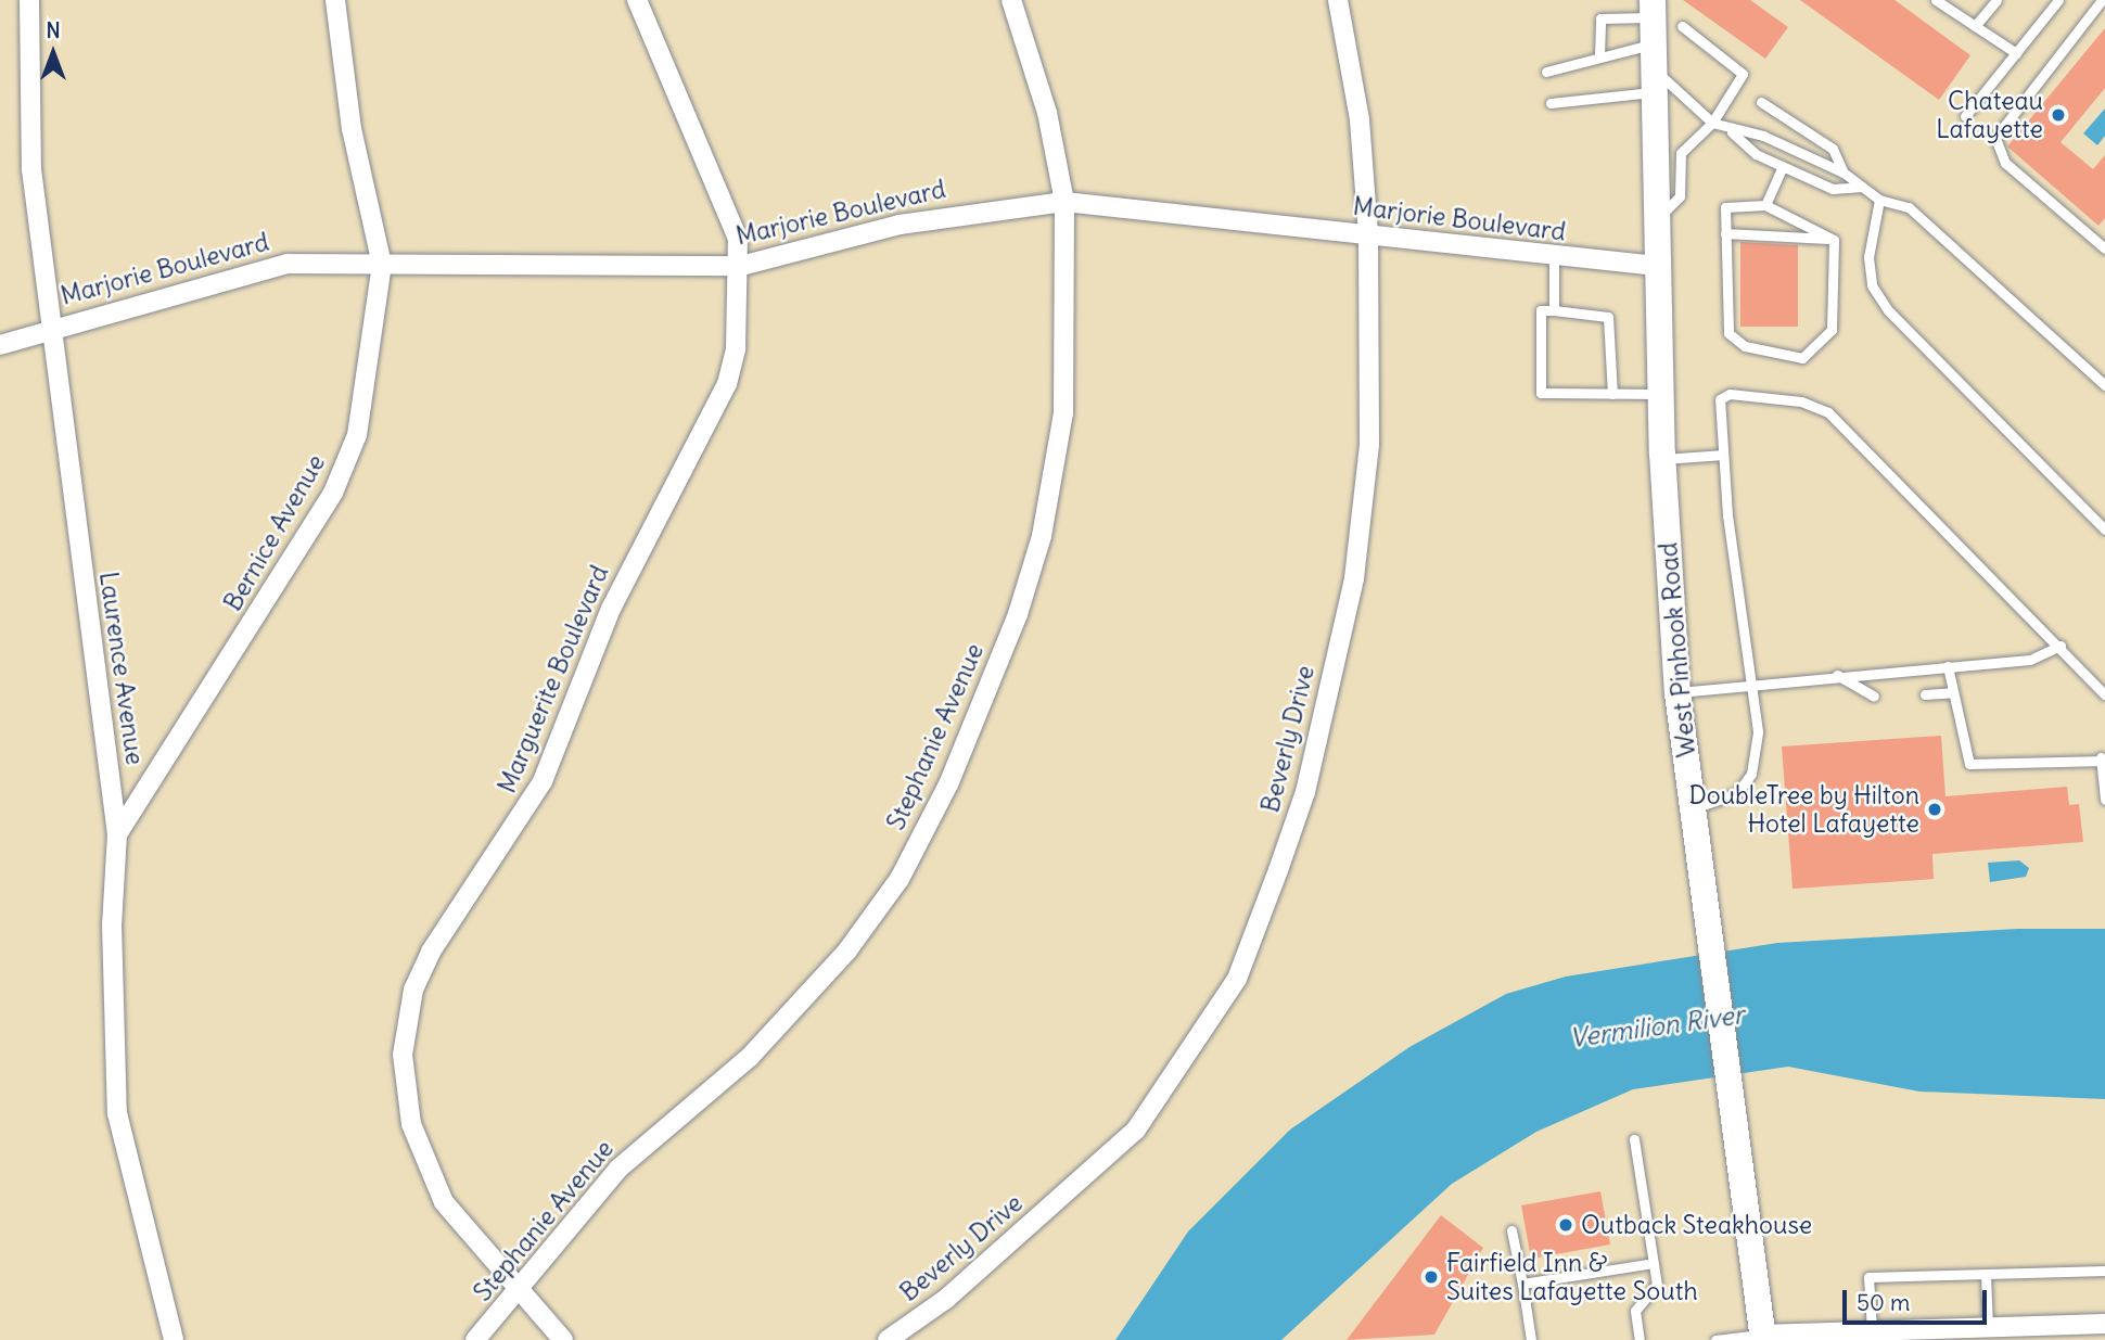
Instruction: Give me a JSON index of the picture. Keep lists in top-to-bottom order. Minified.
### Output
{"streets":{"main road":["West Pinhook Road"],"street":["Marjorie Boulevard","Bernice Avenue","Laurence Avenue","Marguerite Boulevard","Stephanie Avenue","Beverly Drive"]},"crossings":[["Marjorie Boulevard","Bernice Avenue"],["Marjorie Boulevard","West Pinhook Road"],["Marjorie Boulevard","Laurence Avenue"],["Marjorie Boulevard","Marguerite Boulevard"],["Marjorie Boulevard","Stephanie Avenue"],["Marjorie Boulevard","Beverly Drive"],["Bernice Avenue","Laurence Avenue"],["Marguerite Boulevard","Stephanie Avenue"]],"water":["Vermilion River"],"places":["Chateau Lafayette","DoubleTree by Hilton Hotel Lafayette","Outback Steakhouse","Fairfield Inn & Suites Lafayette South"],"scale_bar":"50 m","north":"top"}
